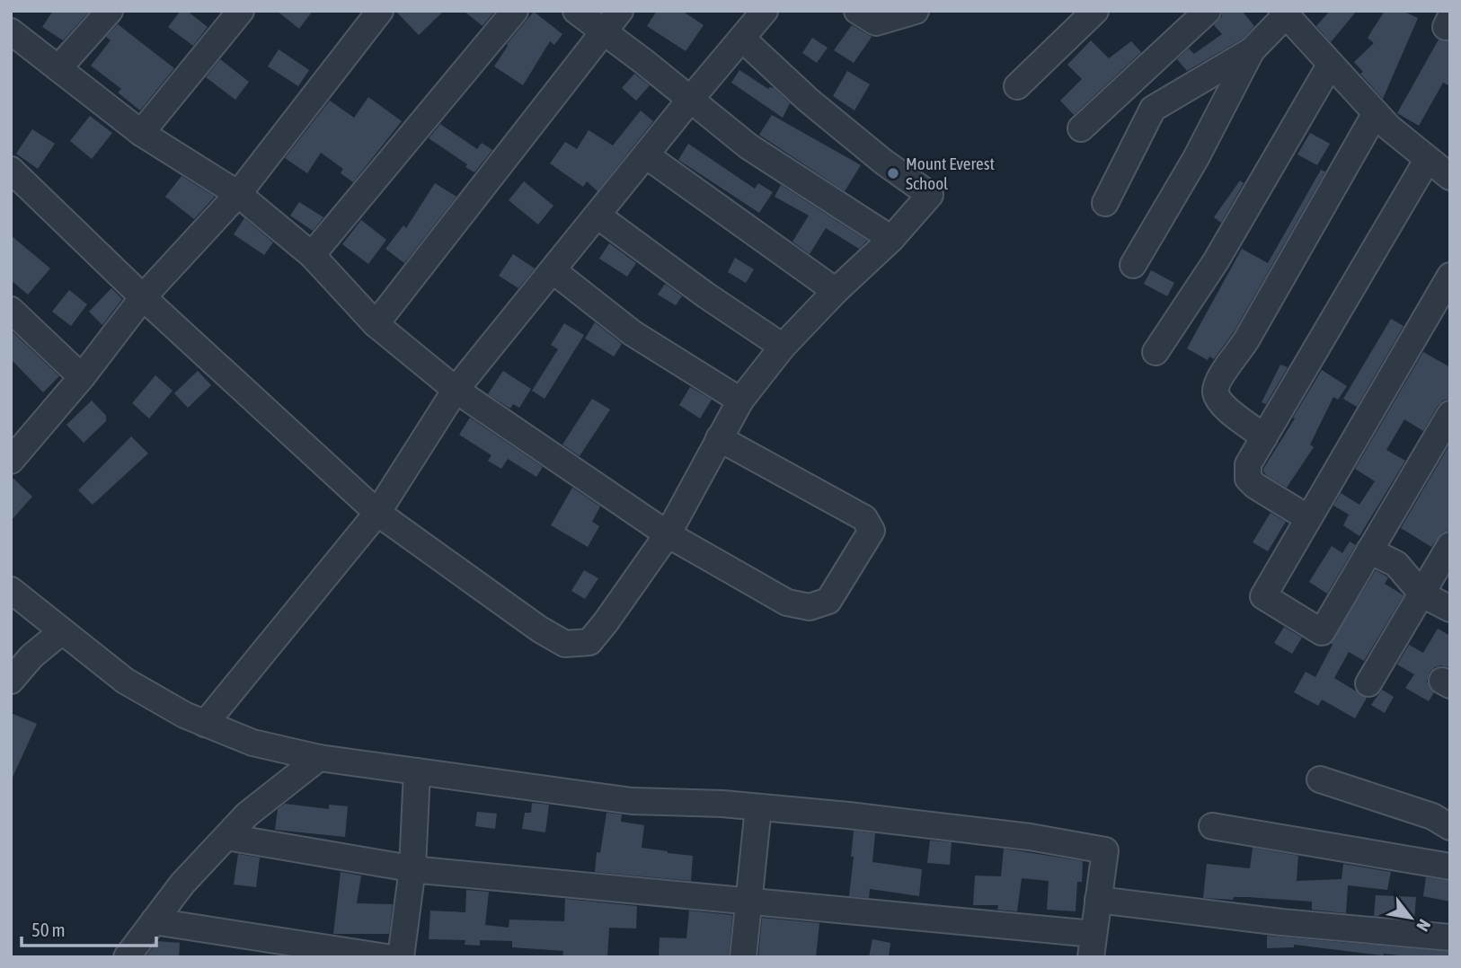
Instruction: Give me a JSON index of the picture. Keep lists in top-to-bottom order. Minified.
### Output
{"places":["Mount Everest School"],"scale_bar":"50 m","north":"bottom right"}
